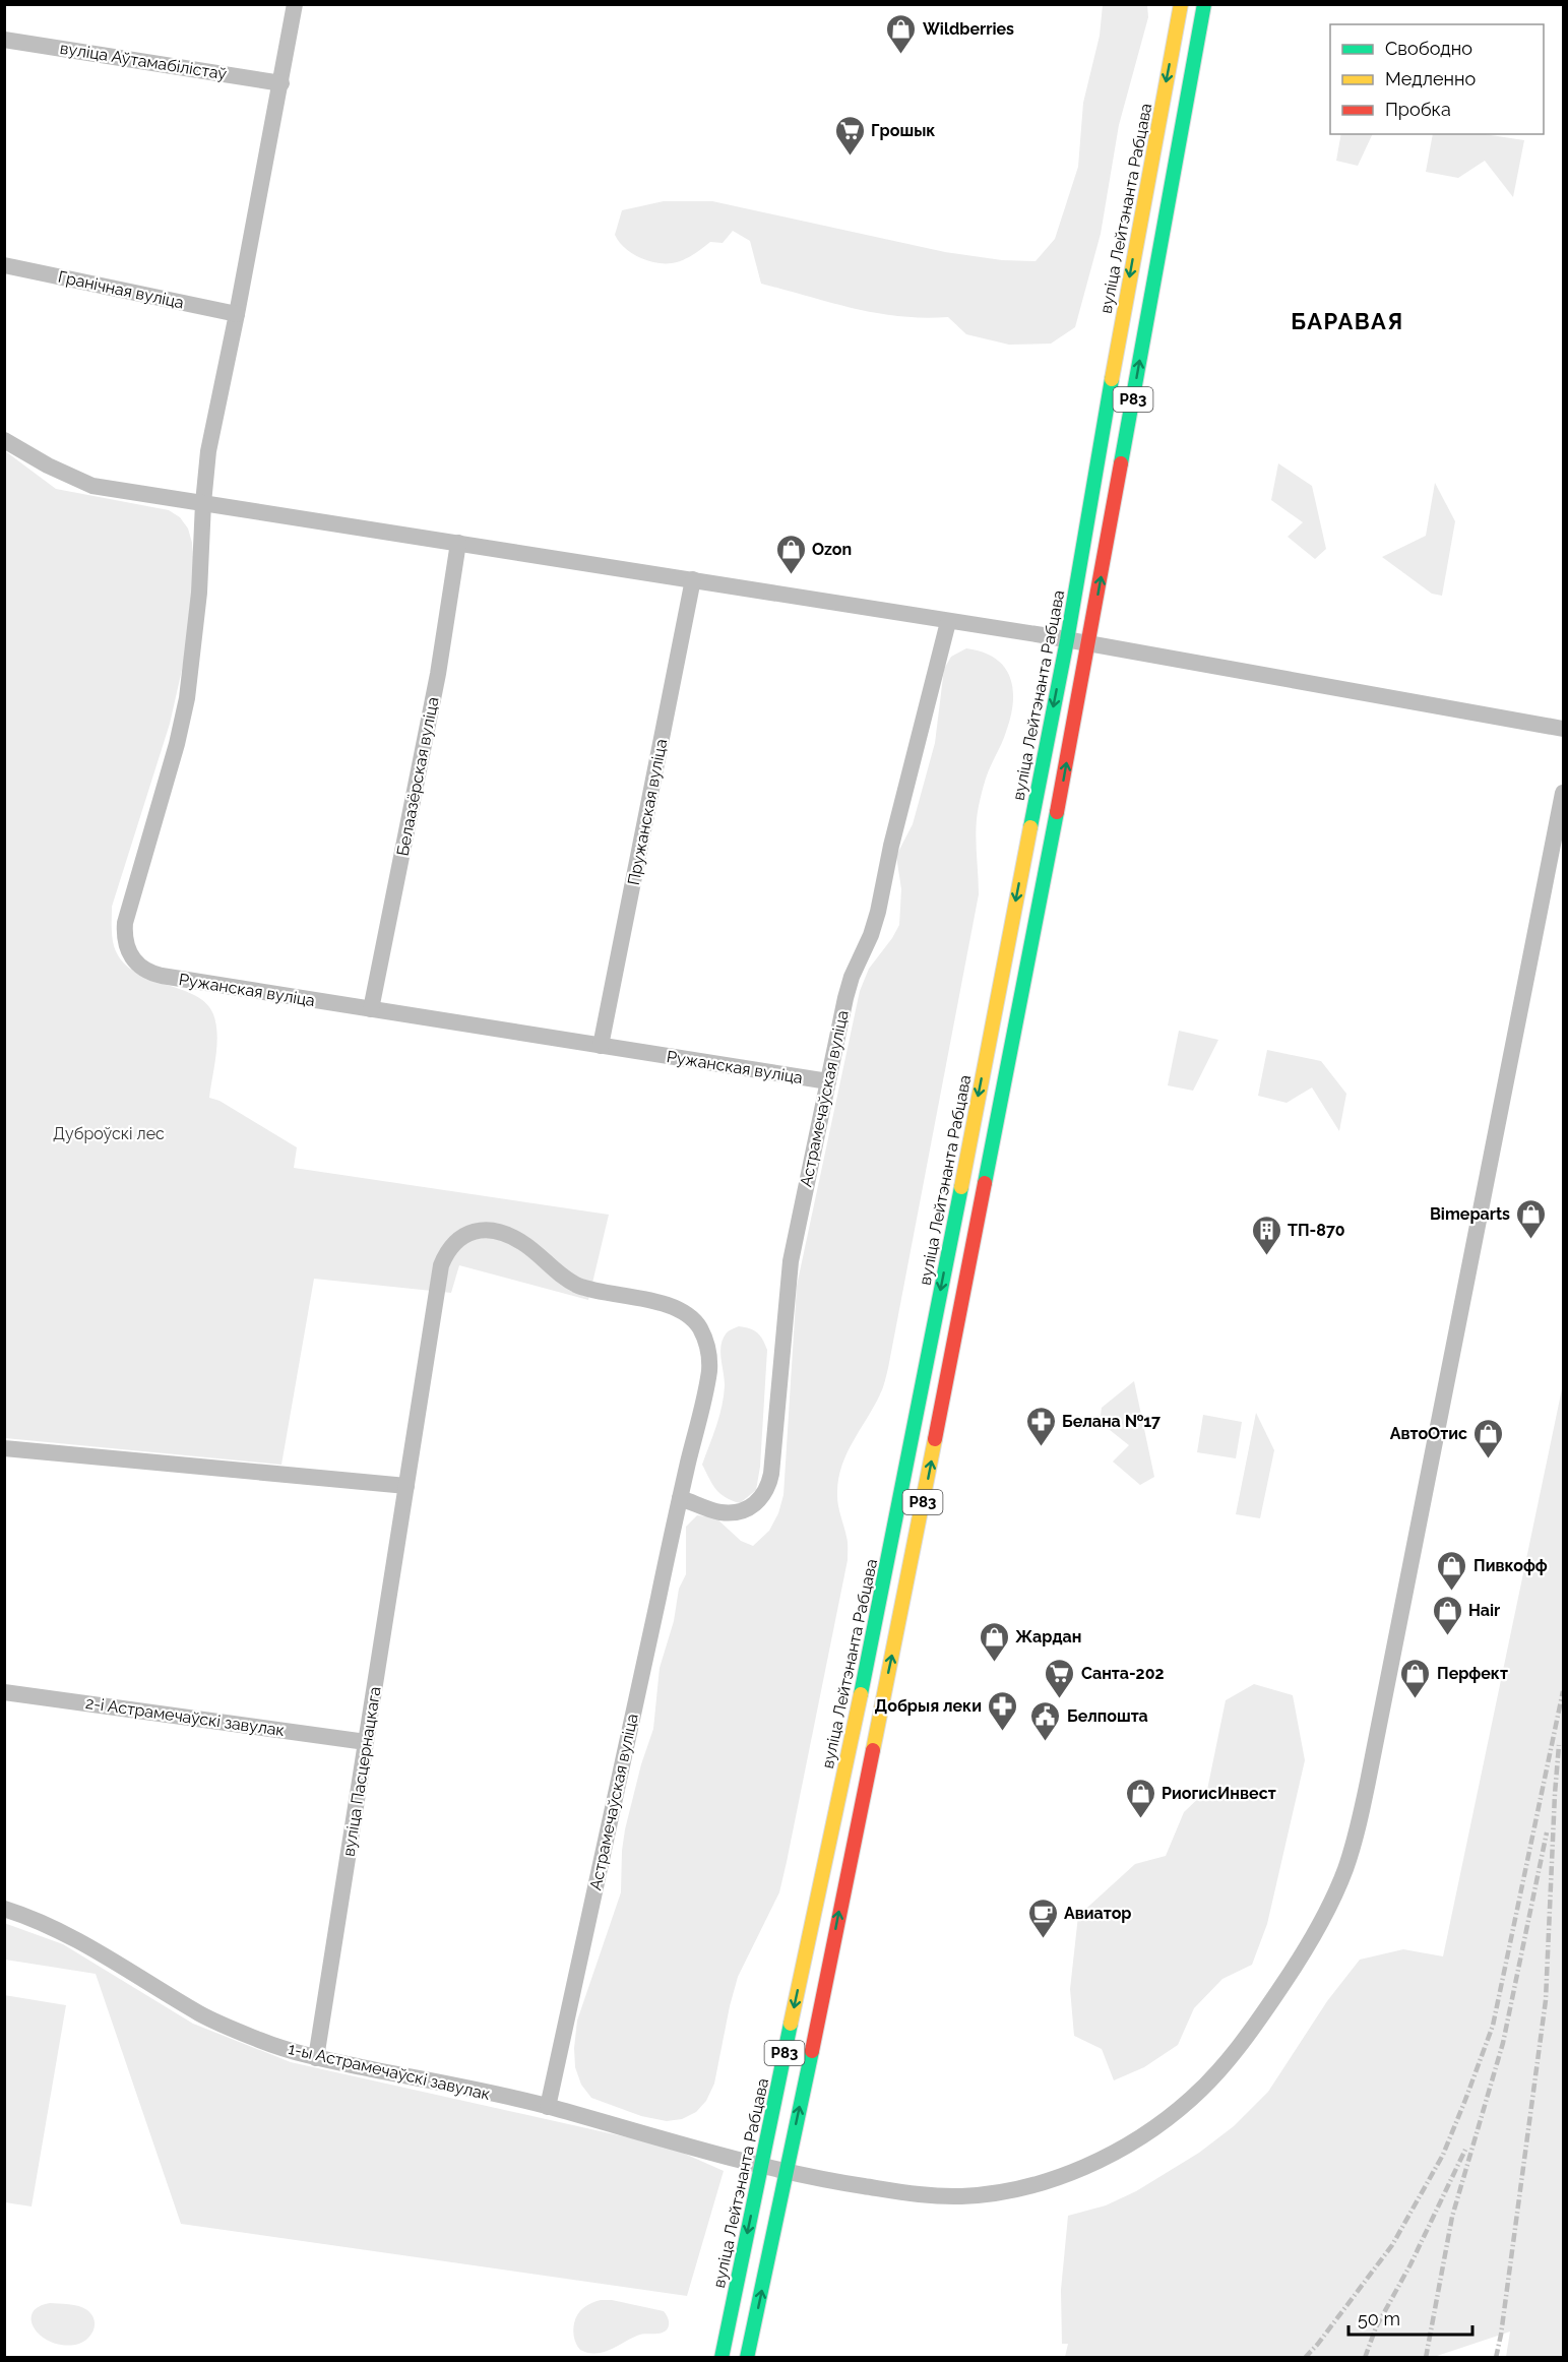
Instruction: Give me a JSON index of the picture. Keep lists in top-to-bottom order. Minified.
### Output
{"streets":{"highway":["вуліца Лейтэнанта Рабцава","Р83"],"street":["вуліца Аўтамабілістаў","Гранічная вуліца","Белаазёрская вуліца","Пружанская вуліца","Ружанская вуліца","Астрамечаўская вуліца","2-і Астрамечаўскі завулак","вуліца Пасцернацкага","1-ы Астрамечаўскі завулак"]},"crossings":[["вуліца Аўтамабілістаў","Ружанская вуліца"],["вуліца Лейтэнанта Рабцава","1-ы Астрамечаўскі завулак"],["Гранічная вуліца","Ружанская вуліца"],["Р83","1-ы Астрамечаўскі завулак"],["Белаазёрская вуліца","Ружанская вуліца"],["Пружанская вуліца","Ружанская вуліца"],["Ружанская вуліца","Астрамечаўская вуліца"],["Астрамечаўская вуліца","вуліца Пасцернацкага"],["Астрамечаўская вуліца","1-ы Астрамечаўскі завулак"],["2-і Астрамечаўскі завулак","вуліца Пасцернацкага"],["вуліца Пасцернацкага","1-ы Астрамечаўскі завулак"]],"districts":["БАРАВАЯ"],"parks":["Дуброўскі лес"],"places":{"shop":["Wildberries","Ozon","Bimeparts","АвтоОтис","Пивкофф","Hair","Жардан","Перфект","РиогисИнвест"],"supermarket":["Грошык","Санта-202"],"building":["ТП-870"],"pharmacy":["Белана №17","Добрыя леки"],"public building":["Белпошта"],"cafe":["Авиатор"]},"legend":["Свободно","Медленно","Пробка"],"scale_bar":"50 m"}
